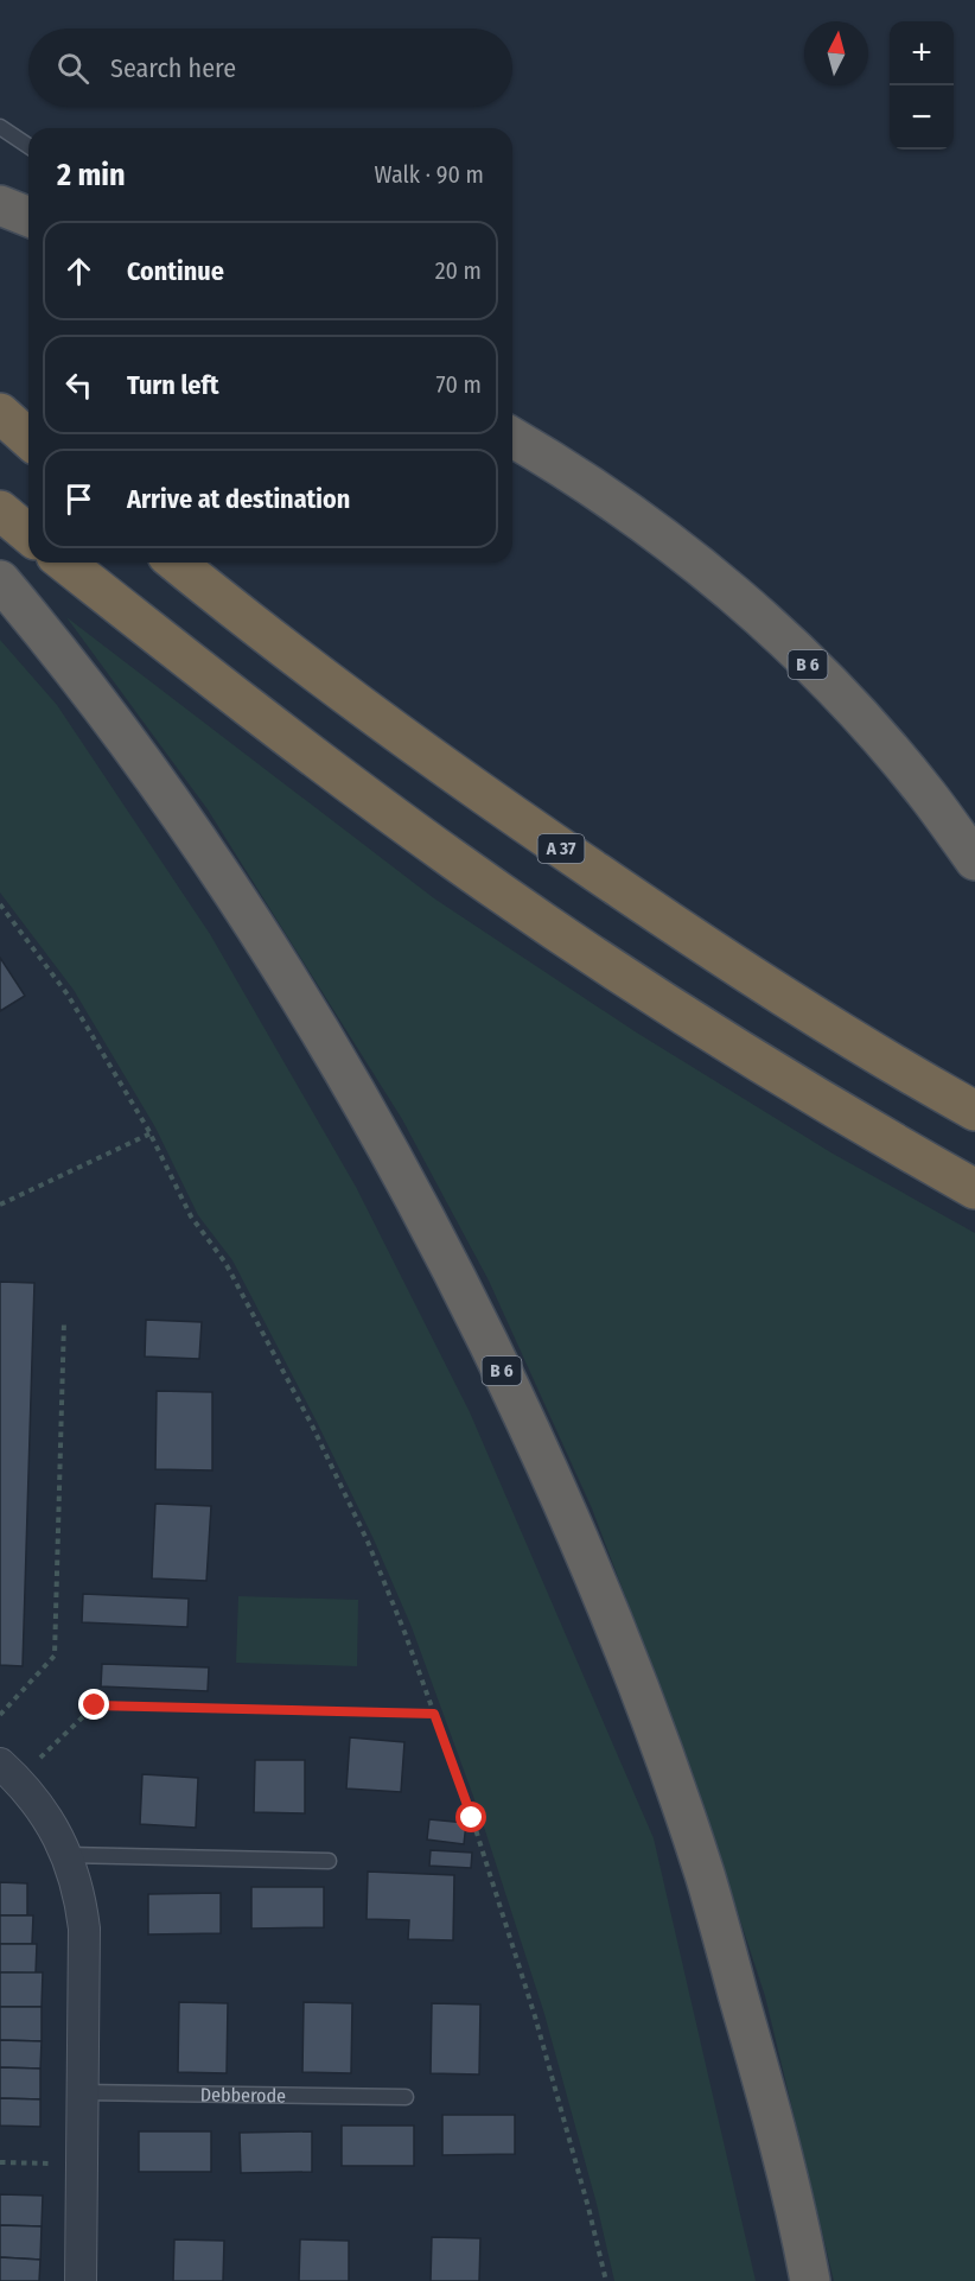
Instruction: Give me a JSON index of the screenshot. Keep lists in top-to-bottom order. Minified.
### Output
{"streets":{"highway":["B 6","A 37"],"lane":["Debberode"]},"north":"top","page":{"map_buttons":["+","−"],"search":"Search here","heading":["2 min","Walk · 90 m"],"list":[["Continue","20 m"],["Turn left","70 m"],"Arrive at destination"]}}
